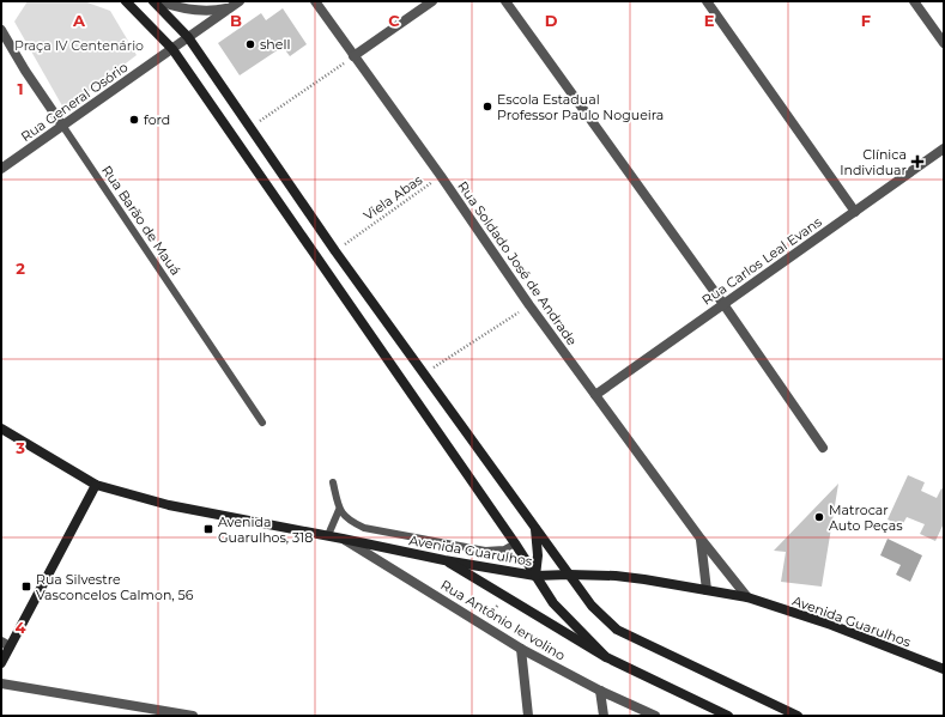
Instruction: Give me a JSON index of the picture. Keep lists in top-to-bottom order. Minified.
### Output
{"streets":{"main road":["Avenida Guarulhos"],"street":["Rua General Osório","Rua Barão de Mauá","Rua Carlos Leal Evans","Rua Soldado José de Andrade","Rua Antônio Iervolino"],"path":["Viela Abas"]},"crossings":[["Rua General Osório","Rua Barão de Mauá"],["Viela Abas","Rua Soldado José de Andrade"],["Rua Carlos Leal Evans","Rua Soldado José de Andrade"],["Rua Soldado José de Andrade","Avenida Guarulhos"],["Avenida Guarulhos","Rua Antônio Iervolino"]],"parks":["Praça IV Centenário"],"places":{"other":["shell","Escola Estadual Professor Paulo Nogueira","ford","Matrocar Auto Peças"],"health":["Clínica Individuar"],"transit":["Avenida Guarulhos, 318","Rua Silvestre Vasconcelos Calmon, 56"]},"grid":{"columns":["A","B","C","D","E","F"],"rows":["1","2","3","4"]}}
